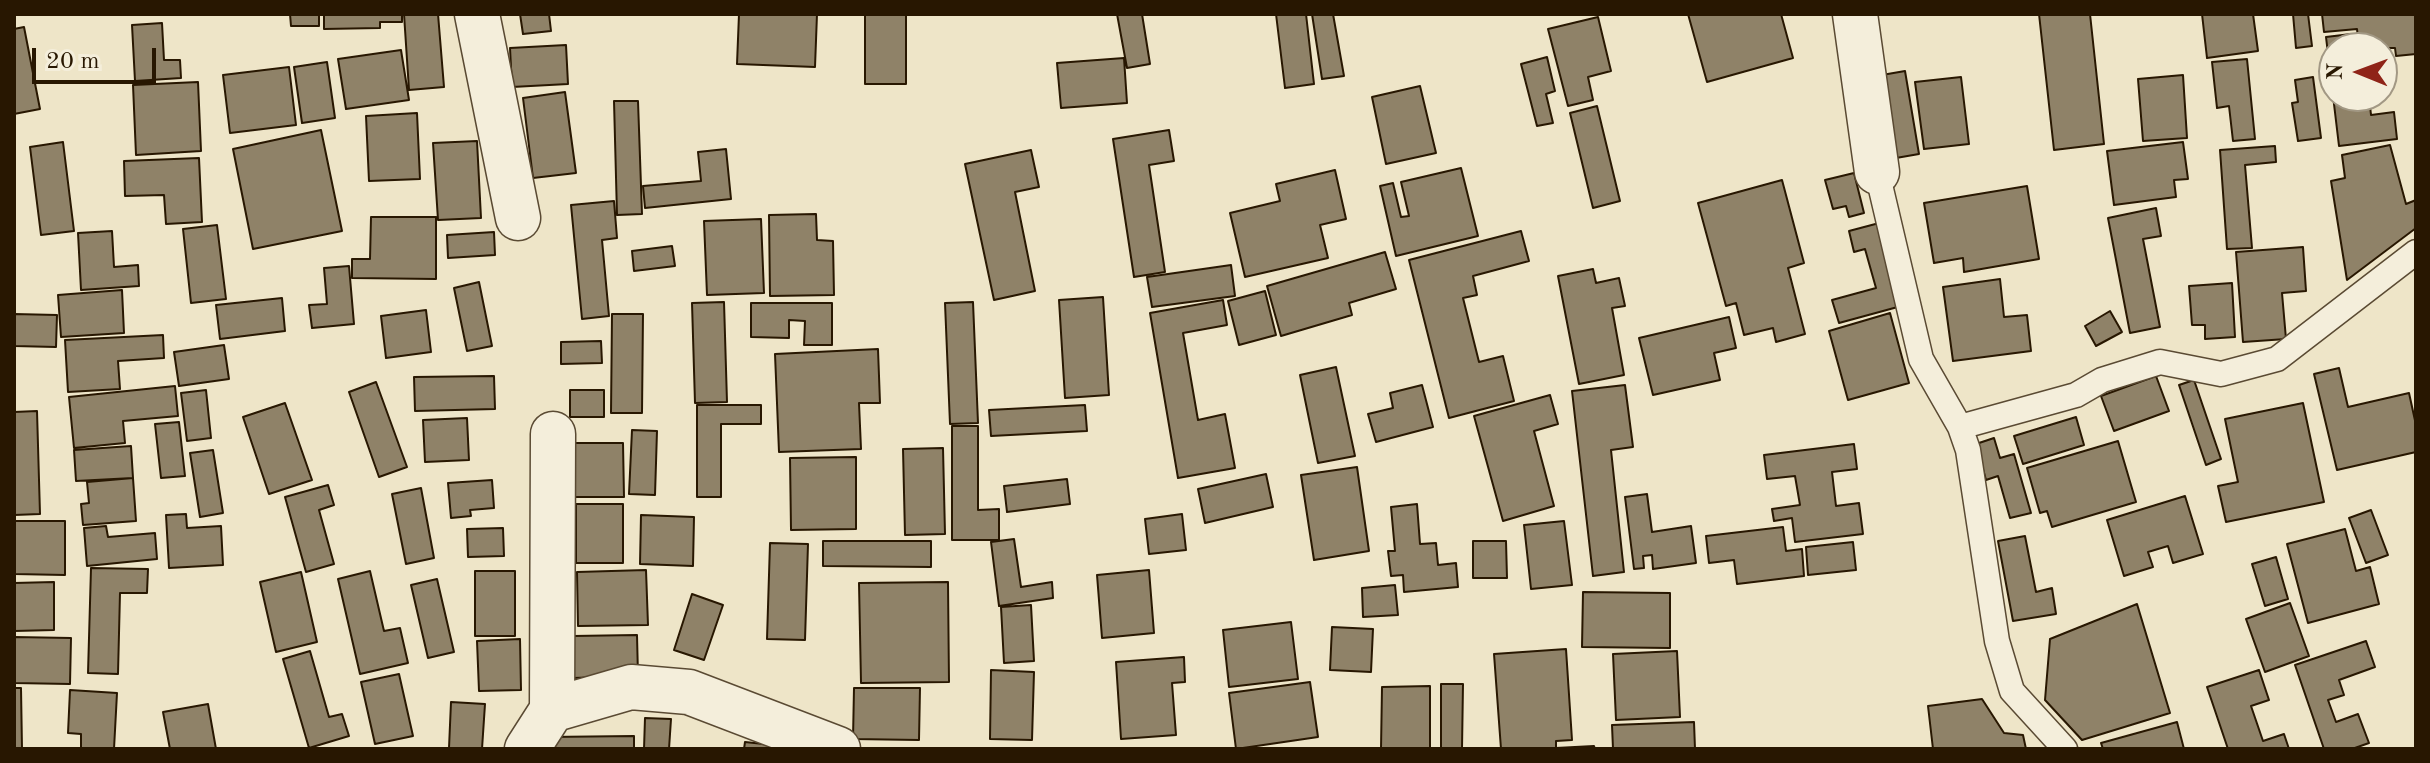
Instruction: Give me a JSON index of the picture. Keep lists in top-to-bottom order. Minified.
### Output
{"scale_bar":"20 m","north":"left"}
